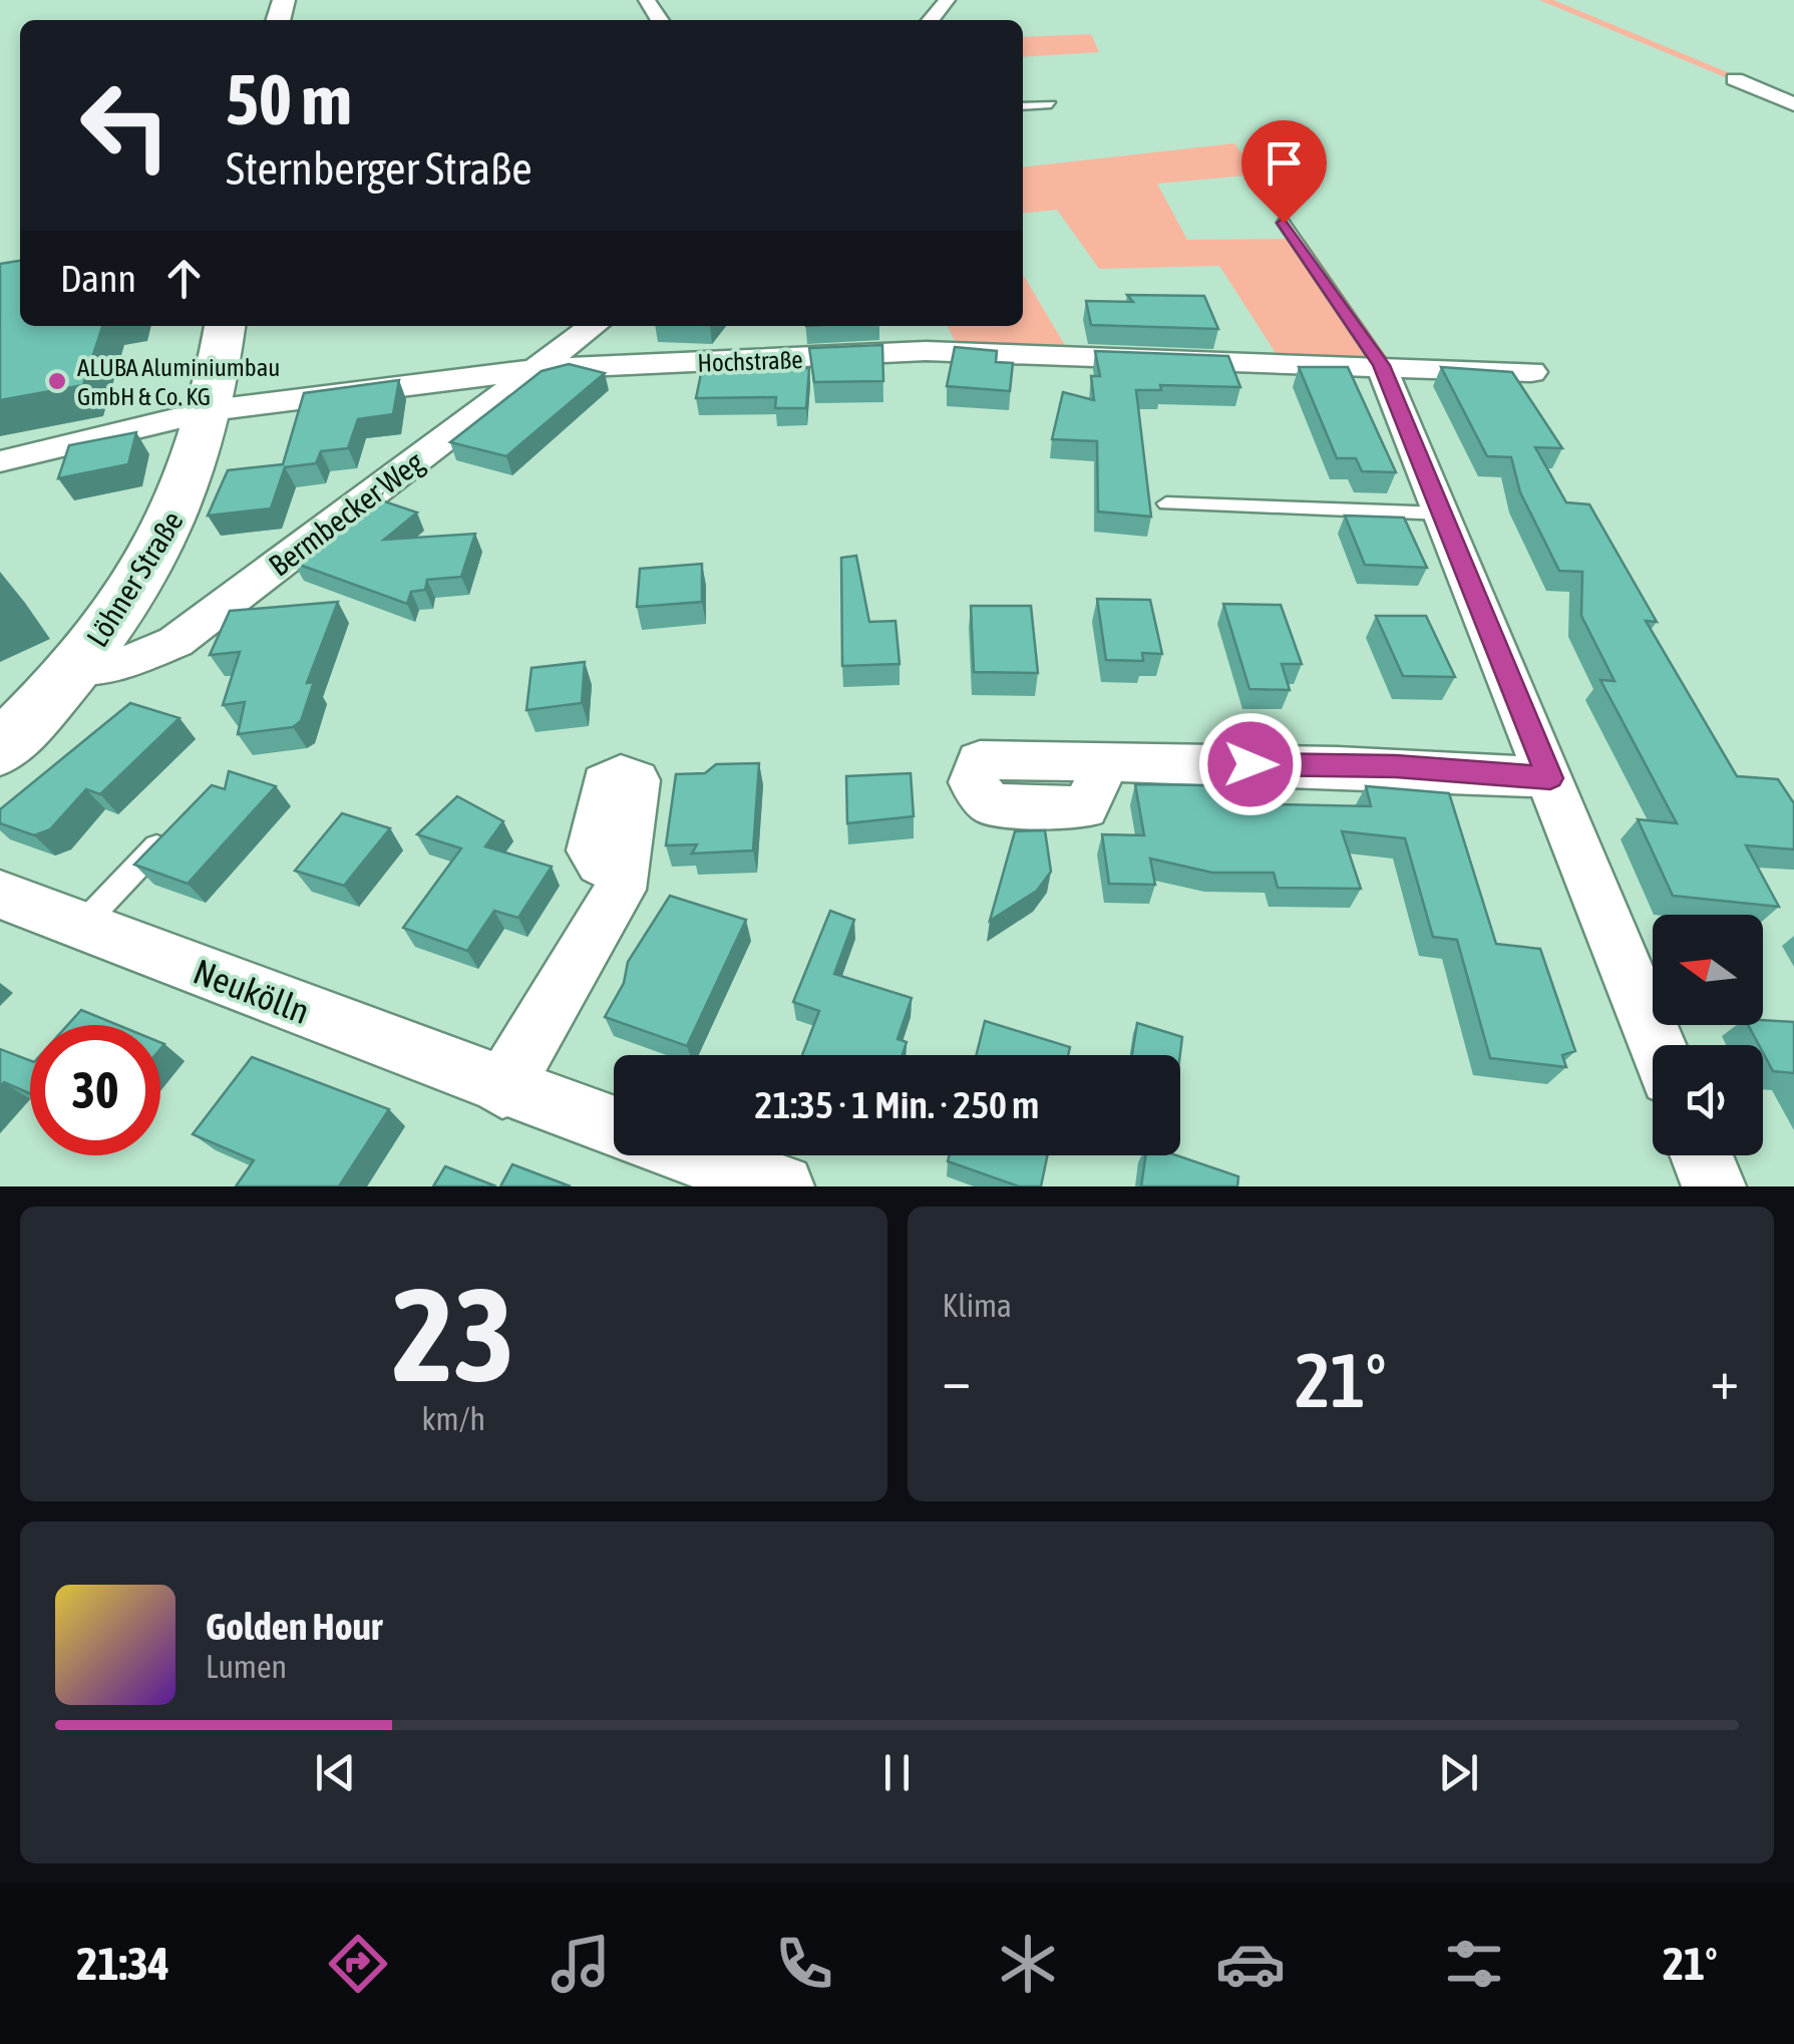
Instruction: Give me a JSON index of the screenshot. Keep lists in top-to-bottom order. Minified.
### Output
{"streets":{"main road":["Löhner Straße"],"street":["Hochstraße","Bermbecker Weg","Neukölln"]},"crossings":[["Hochstraße","Bermbecker Weg"],["Hochstraße","Löhner Straße"],["Bermbecker Weg","Löhner Straße"]],"places":["ALUBA Aluminiumbau GmbH & Co. KG"],"north":"left","page":{"turn":["50 m","Sternberger Straße"],"then":"Dann","limit":"30","trip":"21:35 · 1 Min. · 250 m","tile":[["23","km/h"],"Klima"],"heat":["−","21°","+"],"song":["Golden Hour","Lumen"],"tabs":["21:34","21°"]}}
